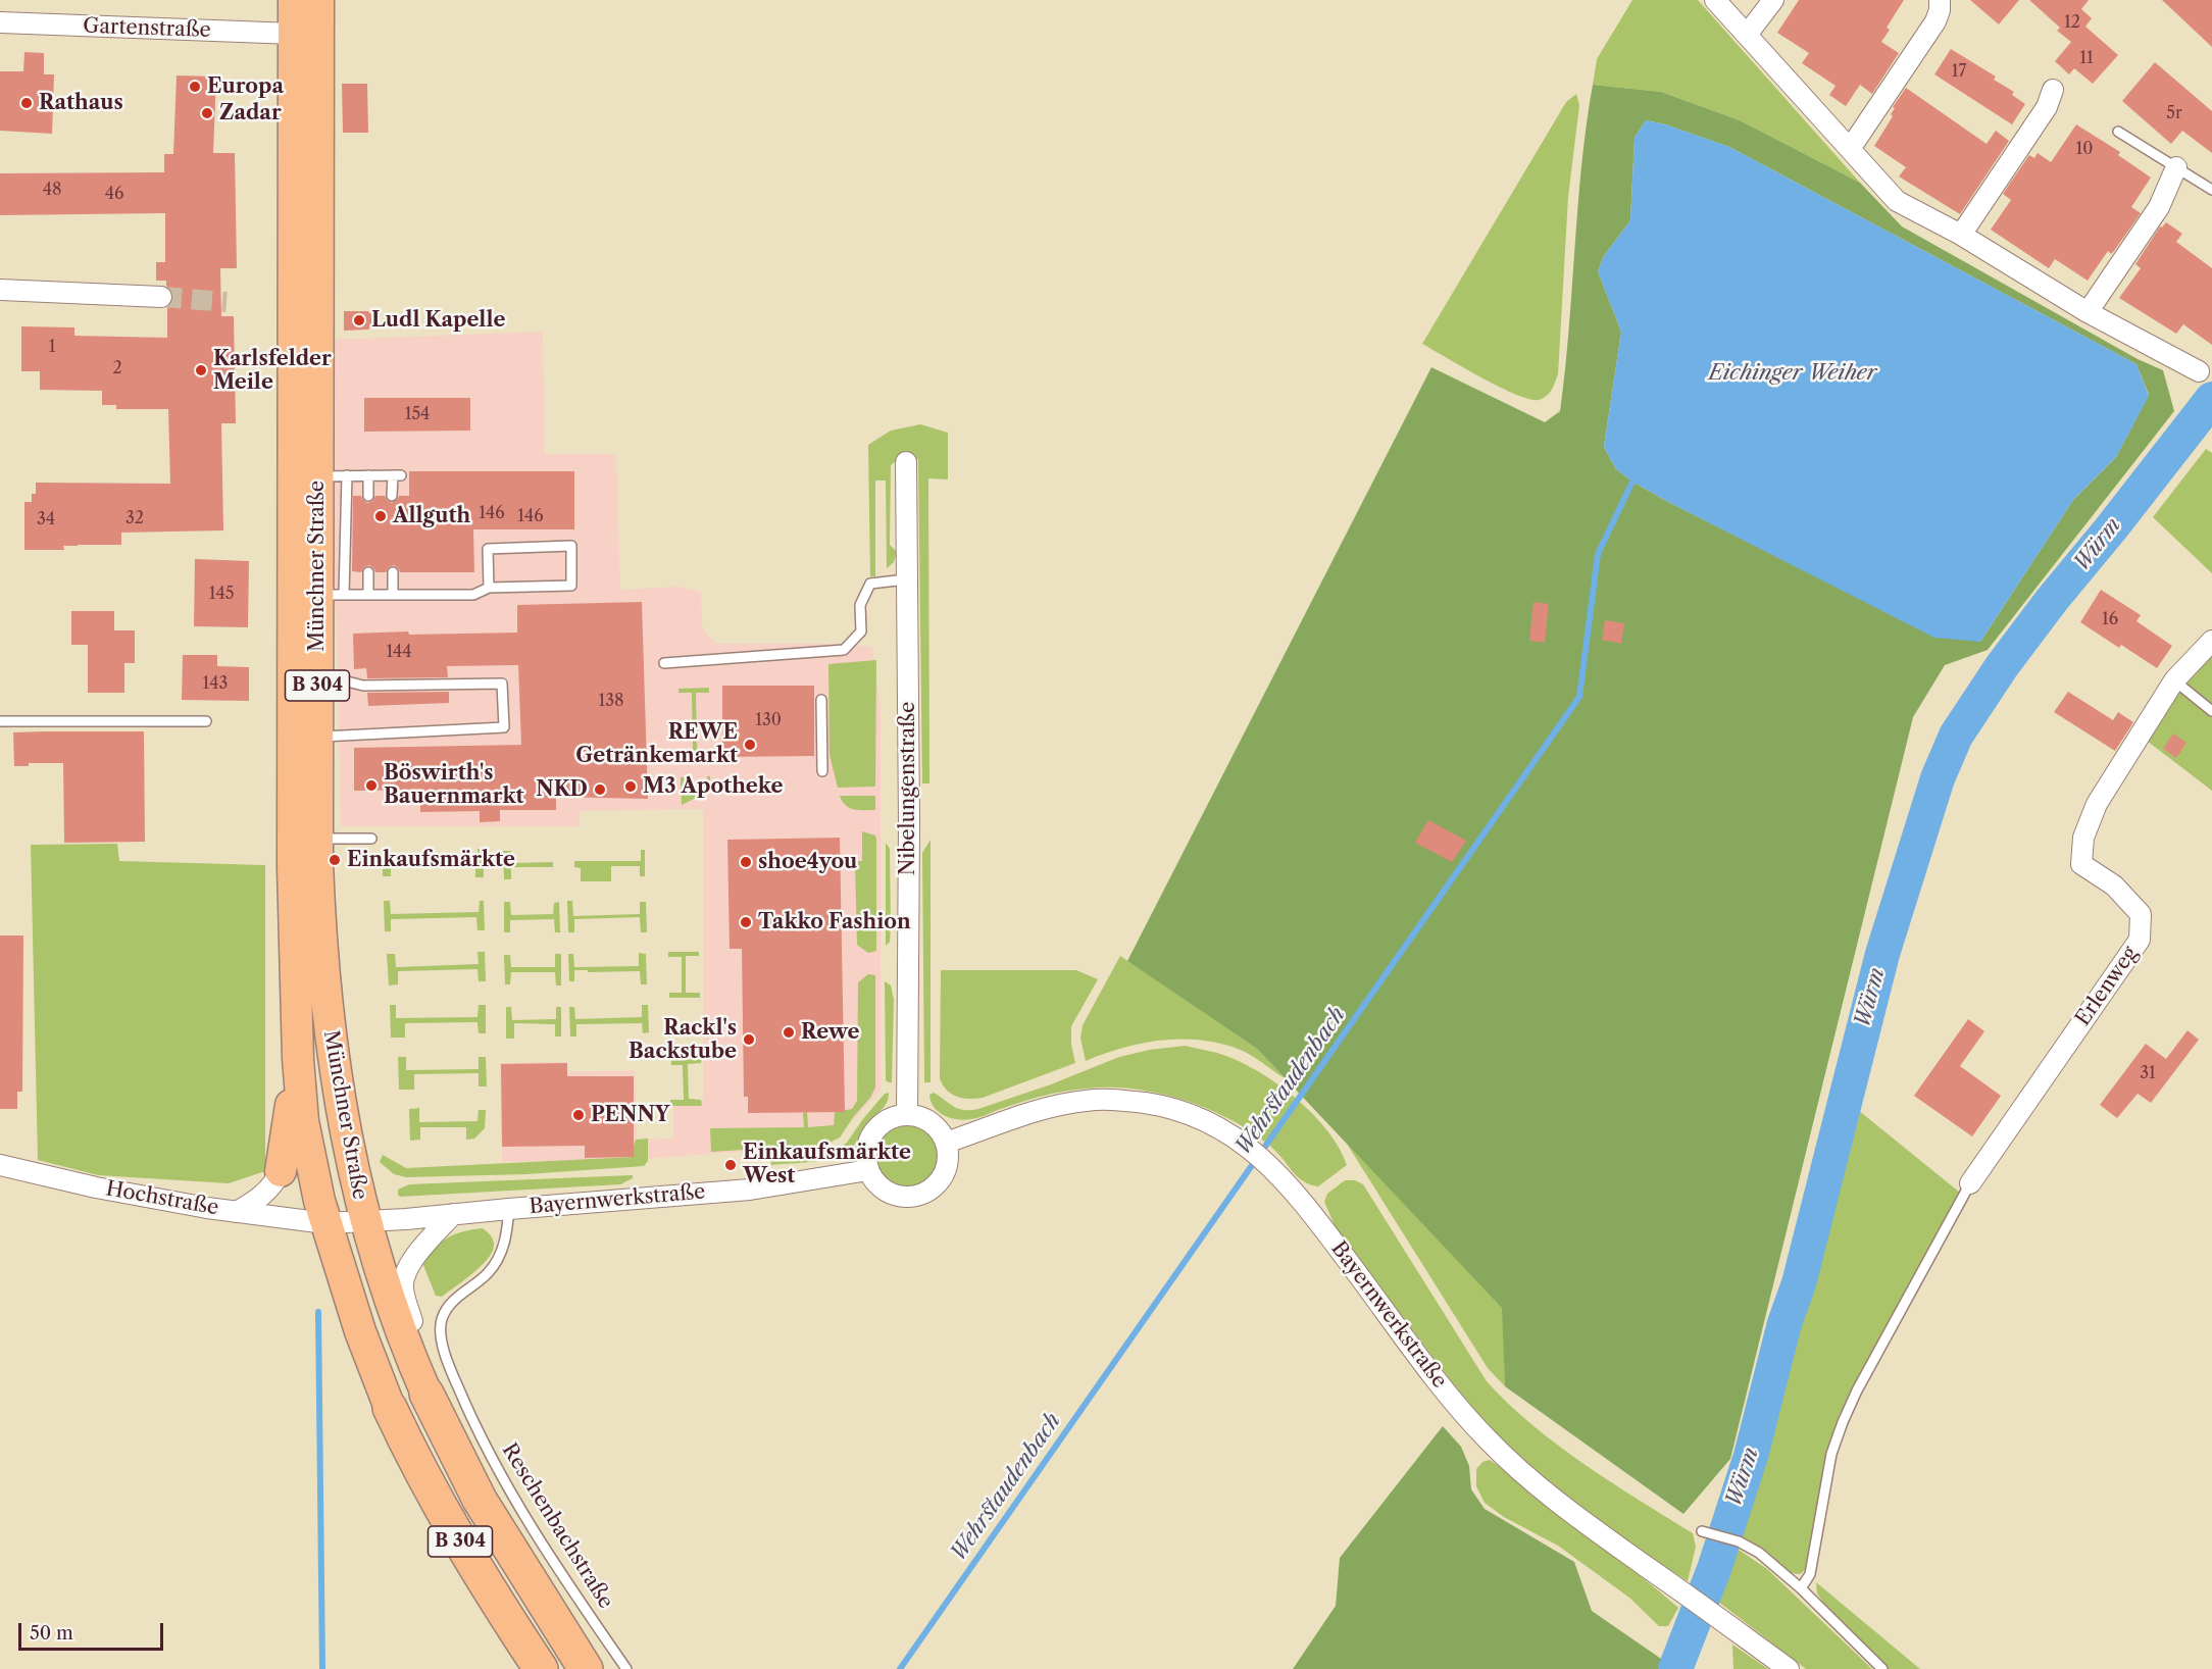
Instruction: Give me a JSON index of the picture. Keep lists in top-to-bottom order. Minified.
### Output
{"streets":{"highway":["B 304"],"main road":["Münchner Straße"],"street":["Gartenstraße","Nibelungenstraße","Erlenweg","Hochstraße","Bayernwerkstraße"],"lane":["Reschenbachstraße"]},"crossings":[["Gartenstraße","Münchner Straße"],["Münchner Straße","B 304"],["Münchner Straße","Hochstraße"],["Münchner Straße","Bayernwerkstraße"],["B 304","Hochstraße"],["B 304","Bayernwerkstraße"],["Nibelungenstraße","Bayernwerkstraße"],["Bayernwerkstraße","Reschenbachstraße"]],"water":["Eichinger Weiher","Würm","Wehrstaudenbach"],"places":["Europa","Rathaus","Zadar","Ludl Kapelle","Karlsfelder Meile","Allguth","REWE Getränkemarkt","Böswirth's Bauernmarkt","M3 Apotheke","NKD","Einkaufsmärkte","shoe4you","Takko Fashion","Rewe","Rackl's Backstube","PENNY","Einkaufsmärkte West"],"house_numbers":["12","11","17","5r","10","48","46","1","2","154","146","146","32","34","145","16","144","143","138","130","31"],"scale_bar":"50 m"}
